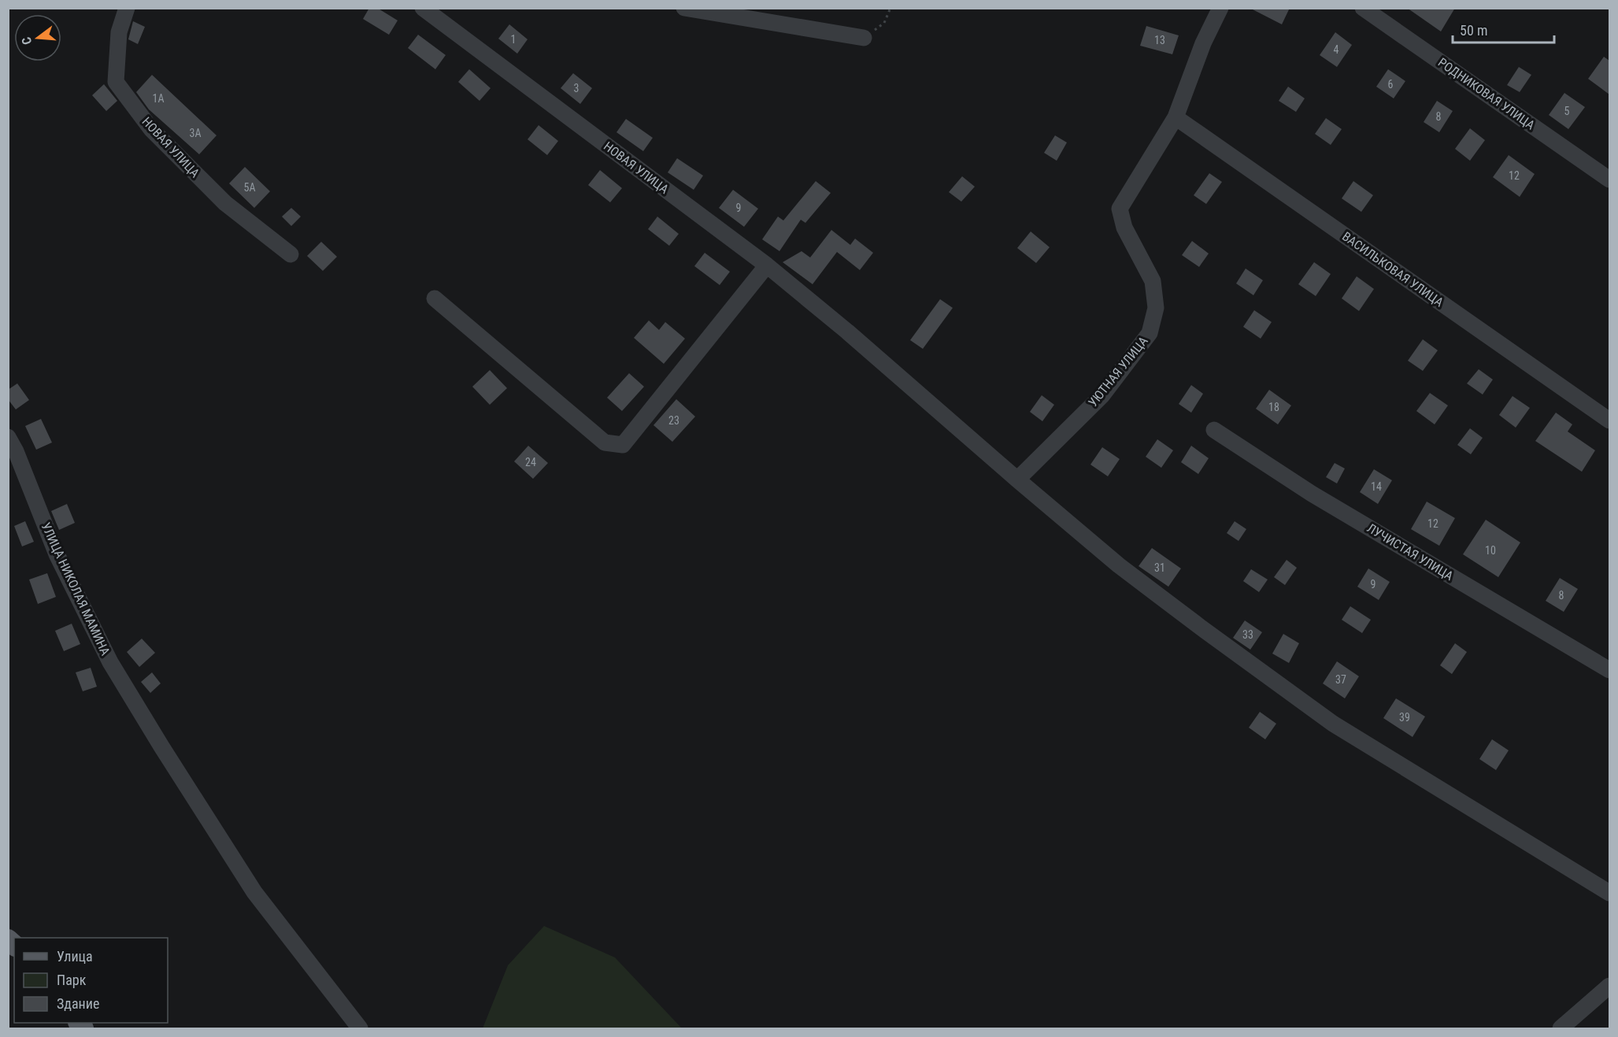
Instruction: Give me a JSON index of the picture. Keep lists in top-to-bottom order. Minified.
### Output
{"streets":{"street":["РОДНИКОВАЯ УЛИЦА","НОВАЯ УЛИЦА","ВАСИЛЬКОВАЯ УЛИЦА","УЮТНАЯ УЛИЦА","ЛУЧИСТАЯ УЛИЦА","УЛИЦА НИКОЛАЯ МАМИНА"]},"crossings":[["НОВАЯ УЛИЦА","УЮТНАЯ УЛИЦА"],["ВАСИЛЬКОВАЯ УЛИЦА","УЮТНАЯ УЛИЦА"]],"house_numbers":["1","13","4","6","3","1А","5","8","3А","12","5А","9","18","23","24","14","12","10","31","9","8","33","37","39"],"legend":["Улица","Парк","Здание"],"scale_bar":"50 m","north":"left"}
